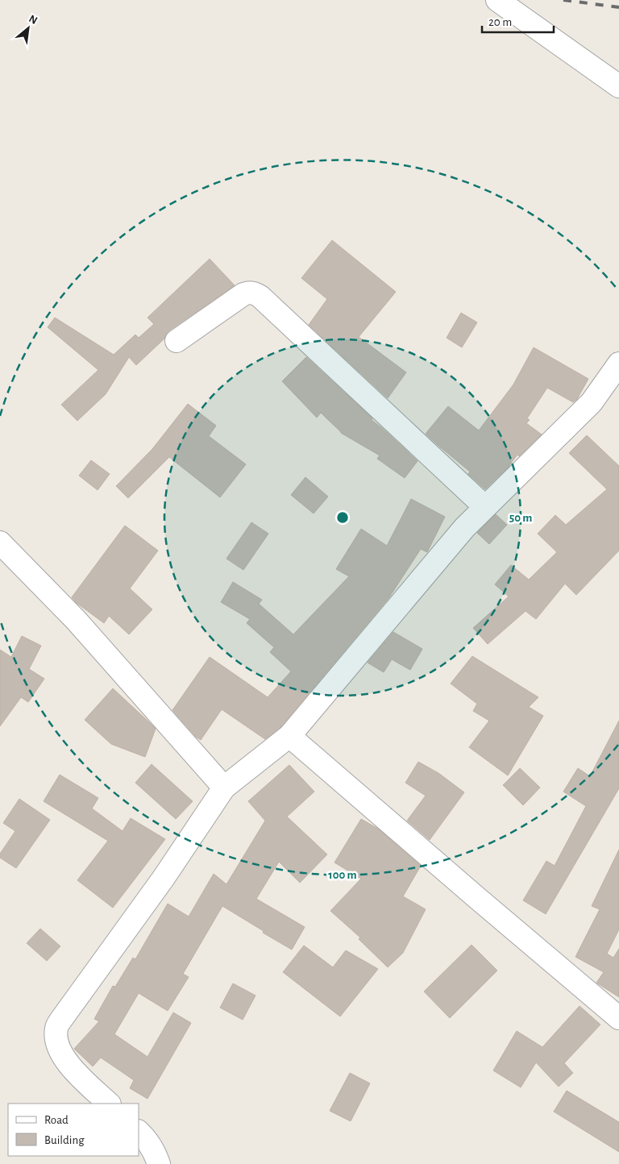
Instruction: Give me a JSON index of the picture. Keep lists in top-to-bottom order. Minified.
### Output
{"legend":["Road","Building"],"scale_bar":"20 m","north":"top right","rings":["50 m","100 m"]}
